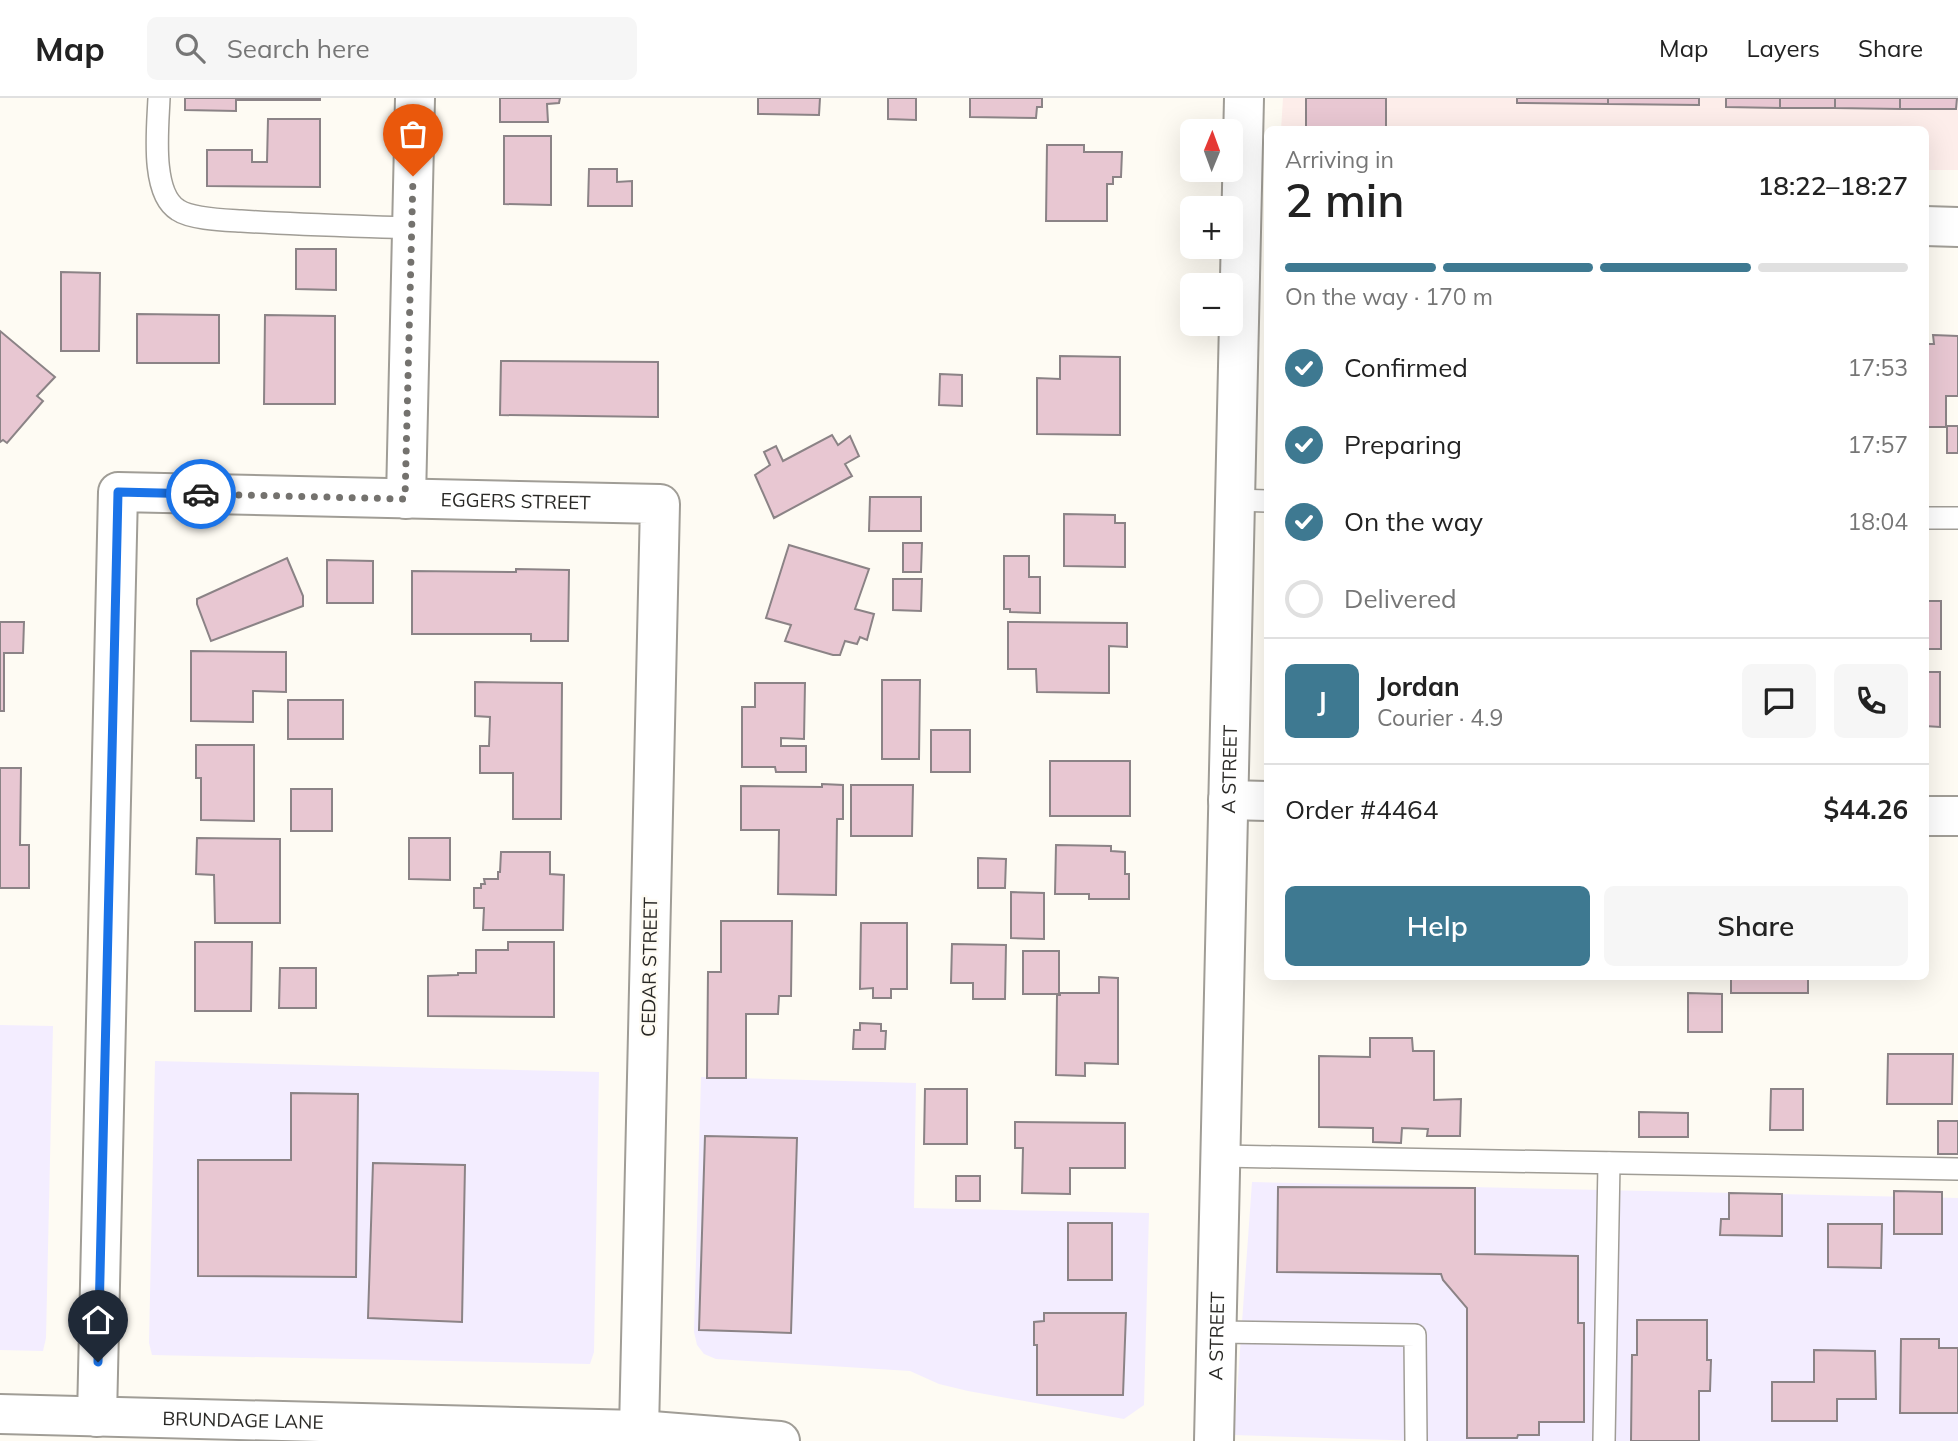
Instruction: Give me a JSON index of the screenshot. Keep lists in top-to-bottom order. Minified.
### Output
{"streets":{"street":["EGGERS STREET","A STREET","CEDAR STREET","BRUNDAGE LANE"]},"crossings":[["EGGERS STREET","CEDAR STREET"],["EGGERS STREET","BRUNDAGE LANE"],["CEDAR STREET","BRUNDAGE LANE"]],"north":"top","page":{"header":"Map","search":"Search here","nav":["Map","Layers","Share"],"map_buttons":["+","−"],"heading":["2 min","Arriving in","18:22–18:27"],"panel":["Jordan","Courier · 4.9","Order #4464","$44.26"],"bar":"On the way · 170 m","list":[["Confirmed","17:53"],["Preparing","17:57"],["On the way","18:04"],"Delivered"],"round":"J","buttons":["Help","Share"]}}
